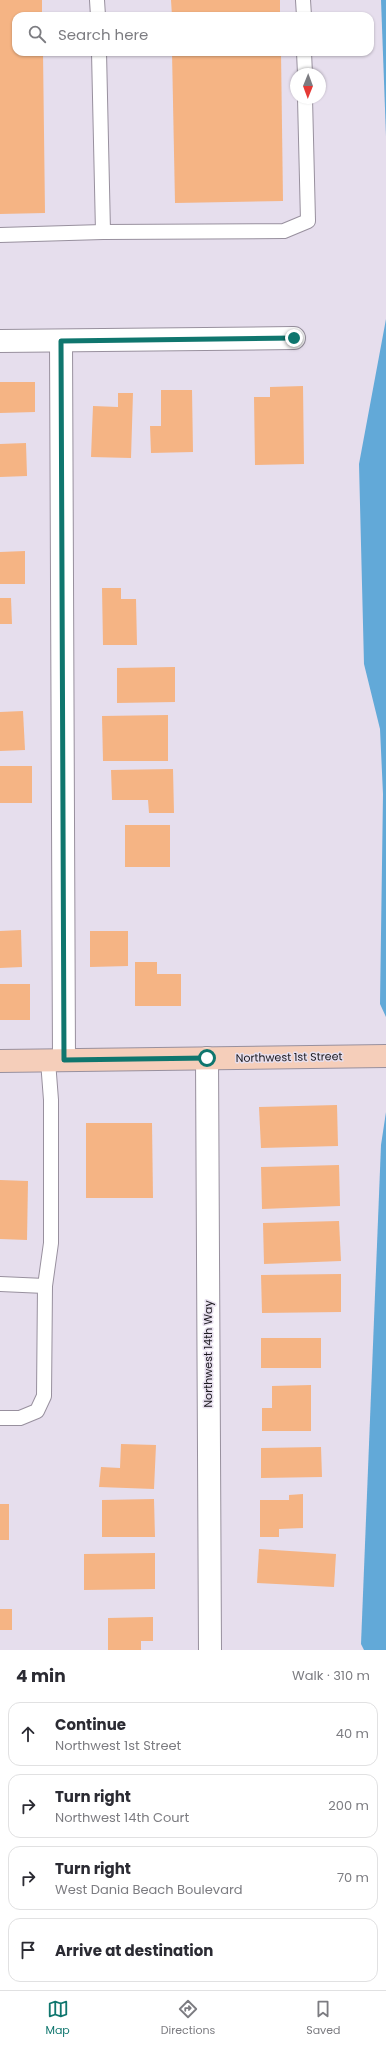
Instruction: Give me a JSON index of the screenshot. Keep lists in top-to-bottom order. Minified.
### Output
{"streets":{"street":["Northwest 1st Street","Northwest 14th Way"]},"crossings":[["Northwest 1st Street","Northwest 14th Way"]],"north":"bottom","page":{"search":"Search here","heading":["4 min","Walk · 310 m"],"list":[["Continue","Northwest 1st Street","40 m"],["Turn right","Northwest 14th Court","200 m"],["Turn right","West Dania Beach Boulevard","70 m"],"Arrive at destination"],"nav":["Map","Directions","Saved"]}}
